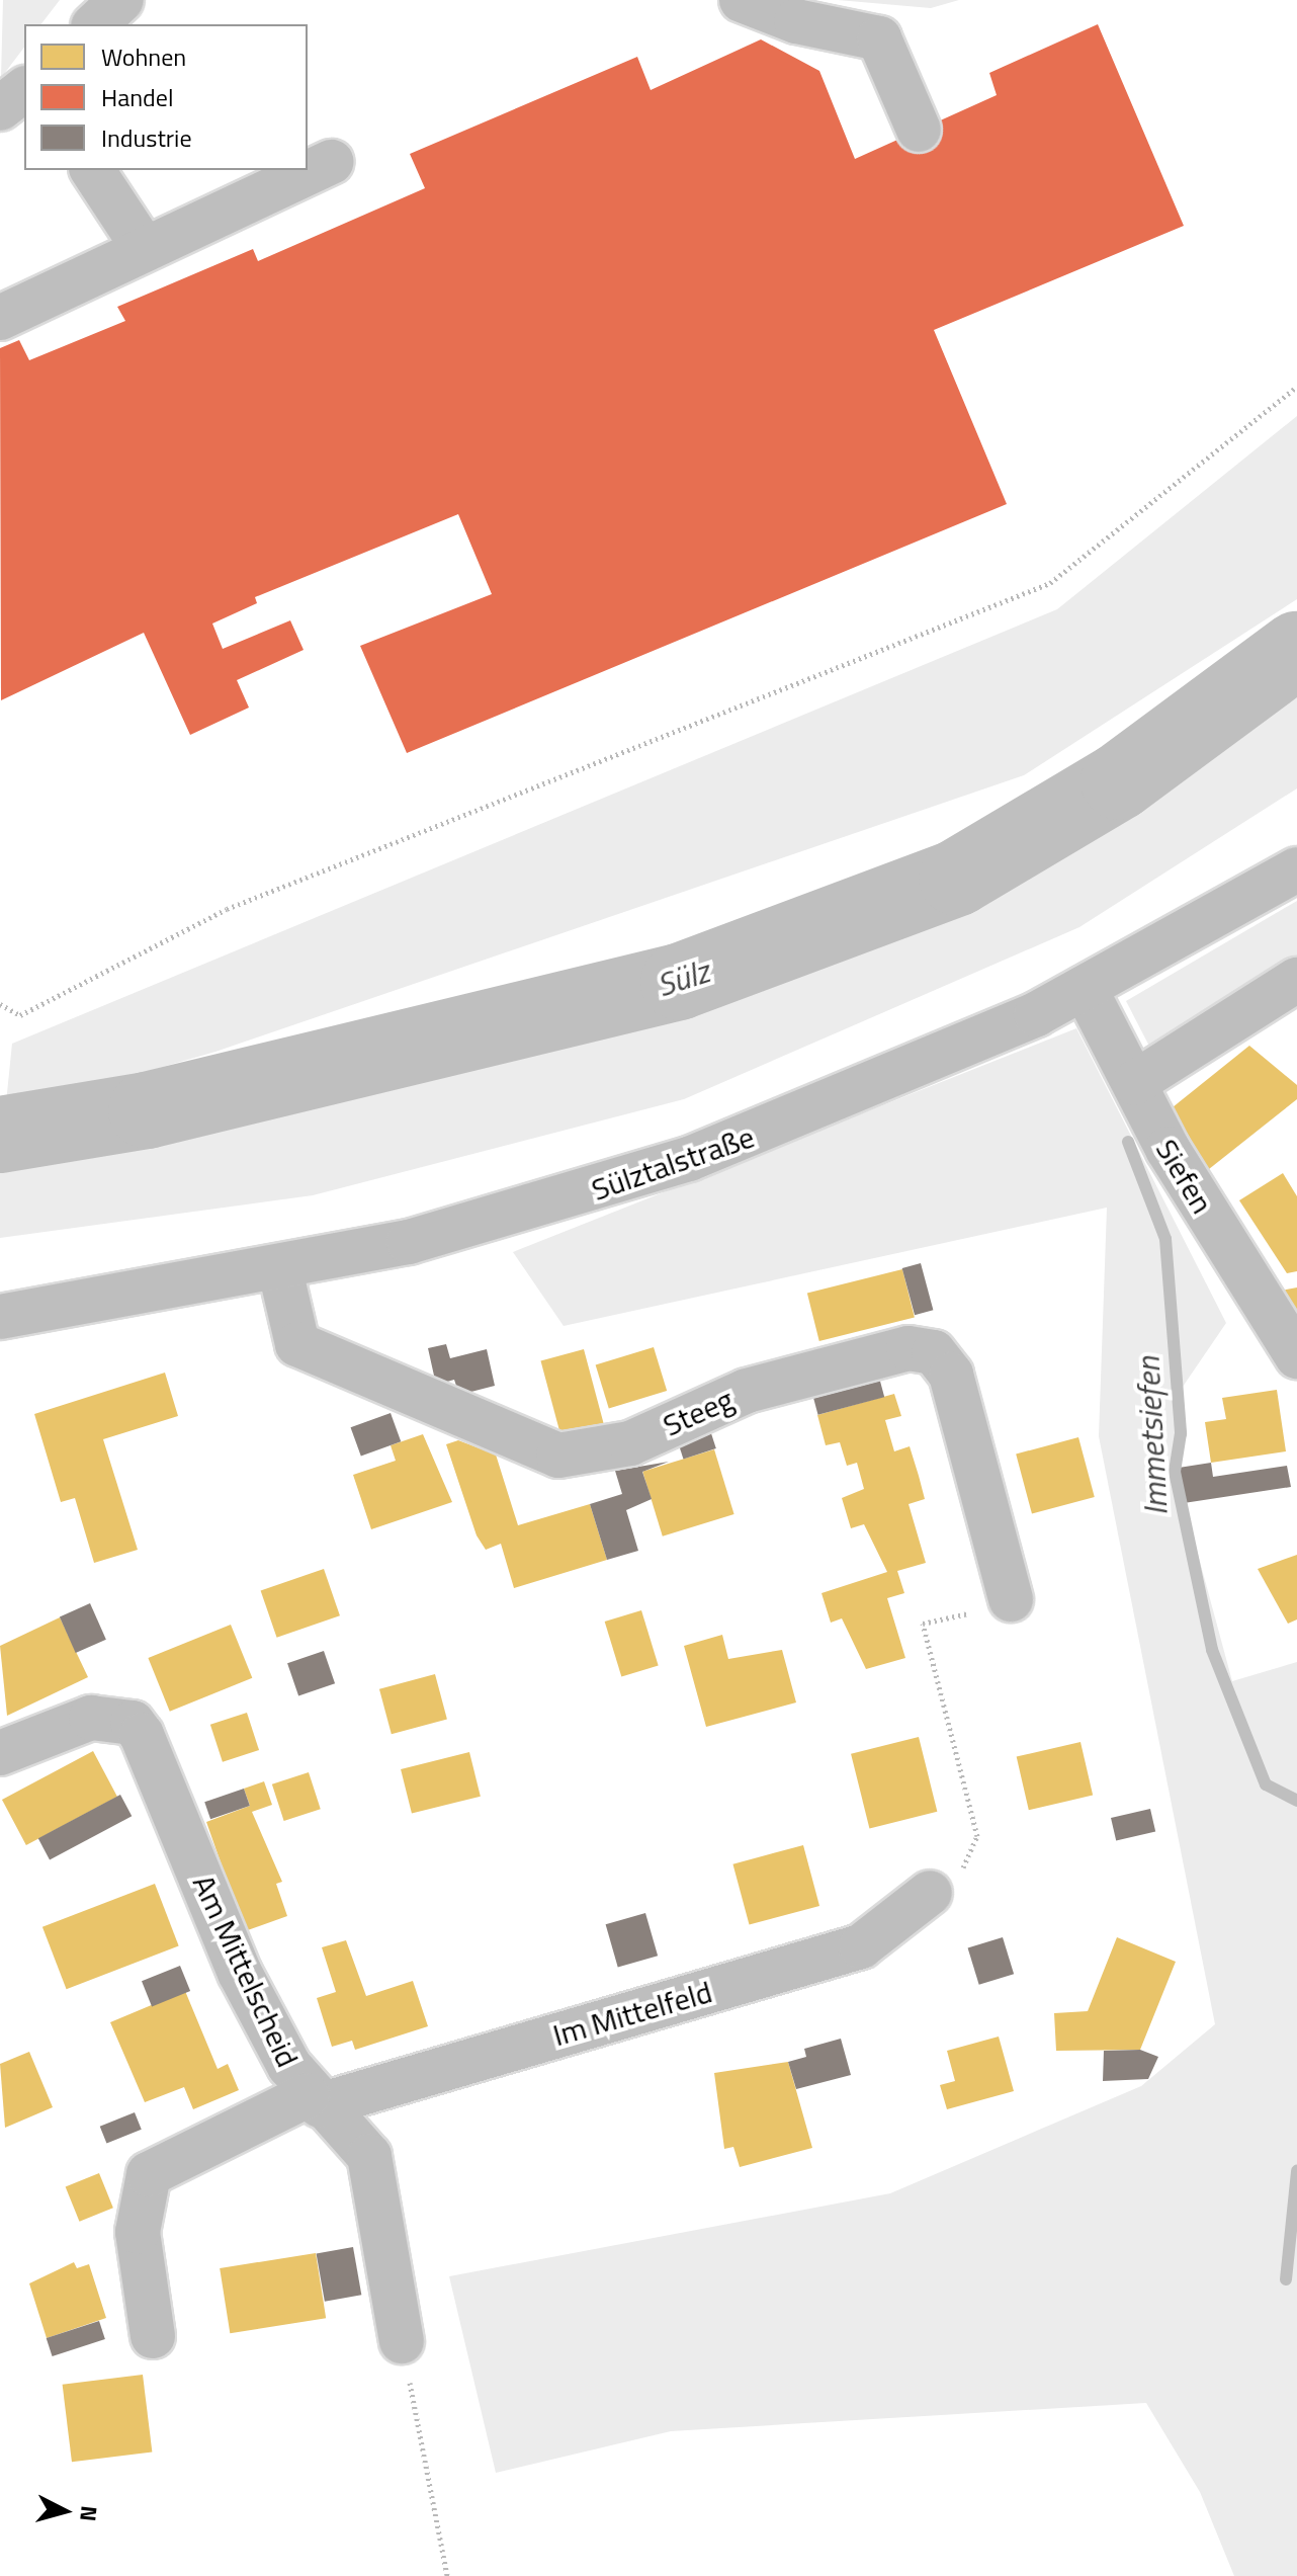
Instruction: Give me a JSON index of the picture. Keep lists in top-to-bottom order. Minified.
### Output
{"streets":{"street":["Sülztalstraße","Siefen","Steeg","Am Mittelscheid","Im Mittelfeld"]},"crossings":[["Sülztalstraße","Siefen"],["Sülztalstraße","Steeg"],["Am Mittelscheid","Im Mittelfeld"]],"water":["Sülz","Immetsiefen"],"legend":["Wohnen","Handel","Industrie"],"north":"right"}
